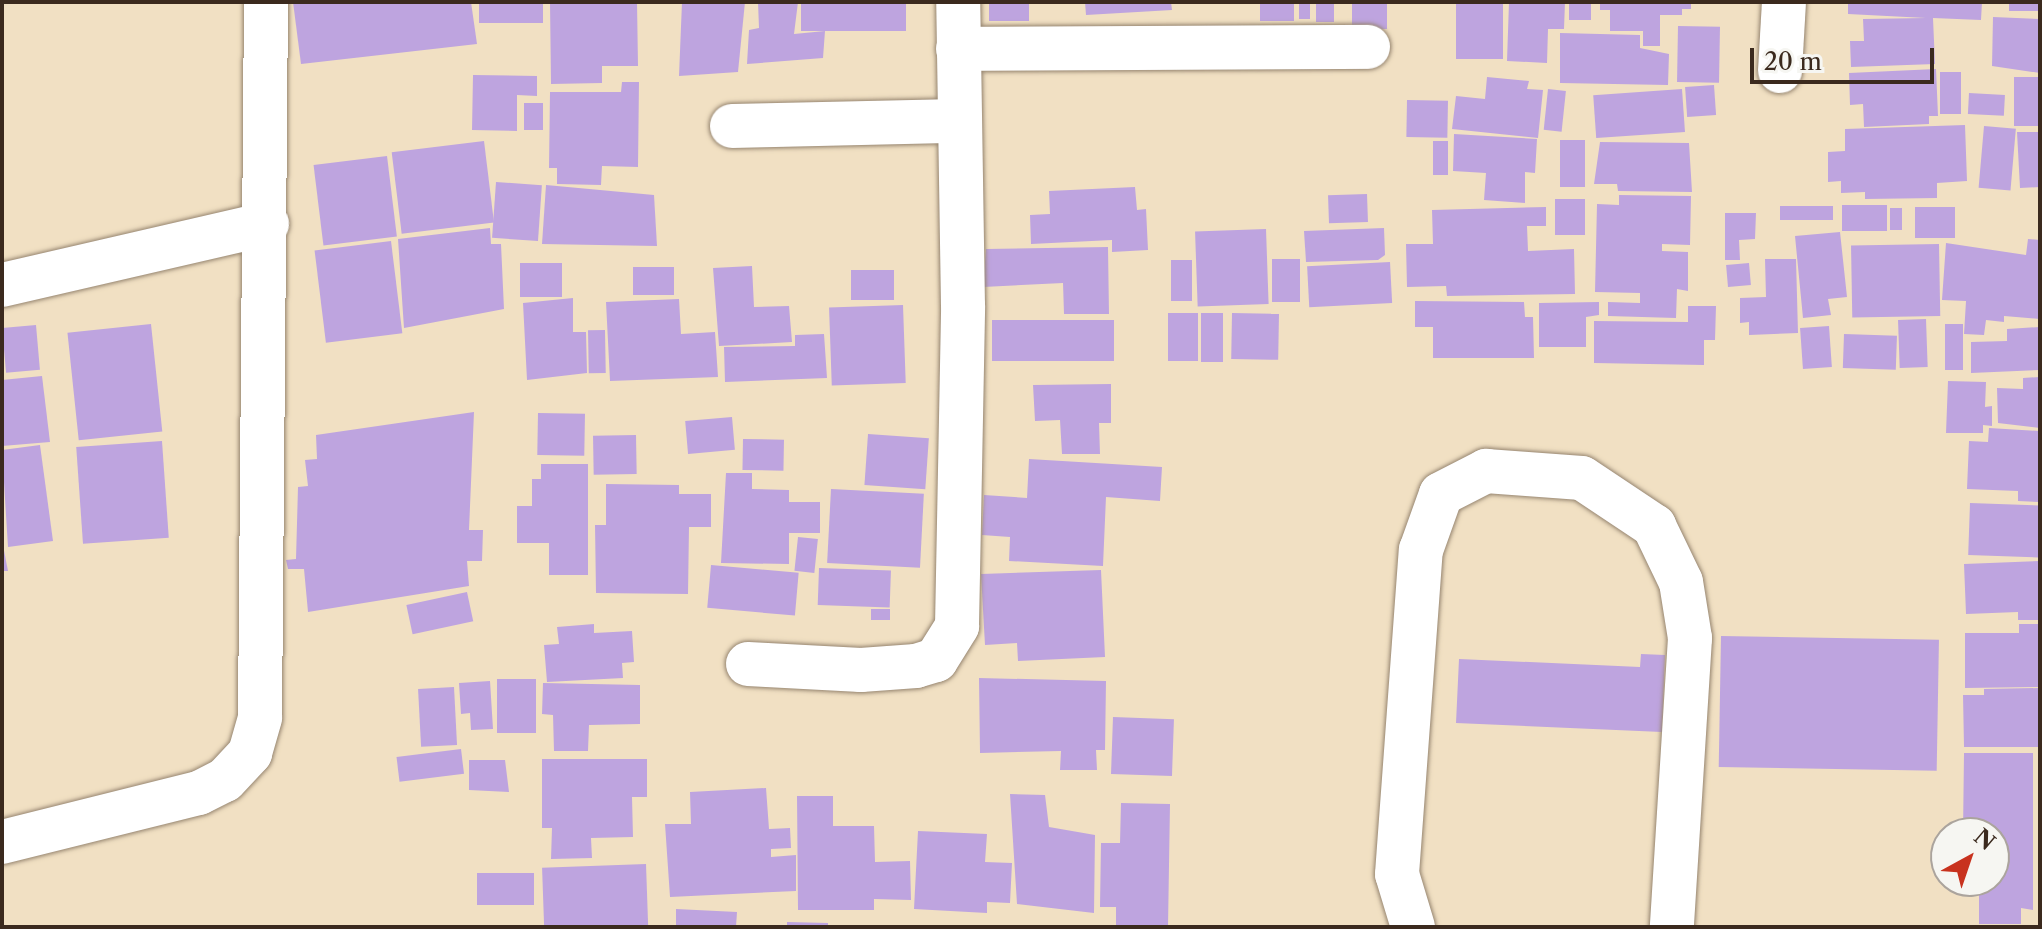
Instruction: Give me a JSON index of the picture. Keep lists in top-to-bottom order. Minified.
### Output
{"scale_bar":"20 m","north":"top right"}
